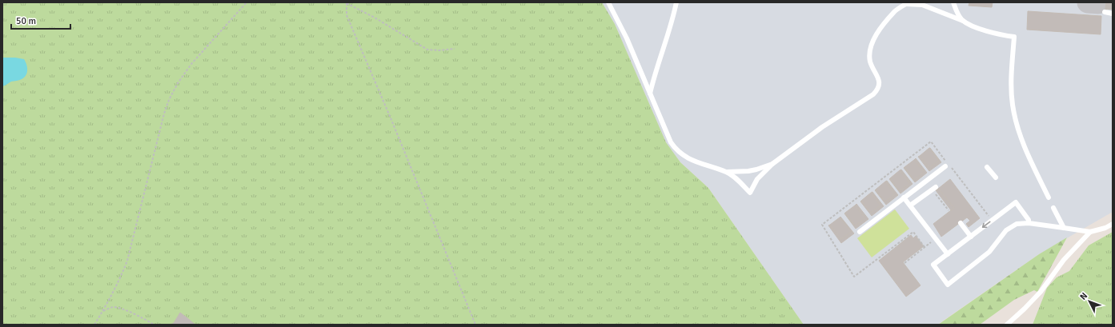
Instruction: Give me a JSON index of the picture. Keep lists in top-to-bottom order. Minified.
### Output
{"scale_bar":"50 m","north":"top left"}
